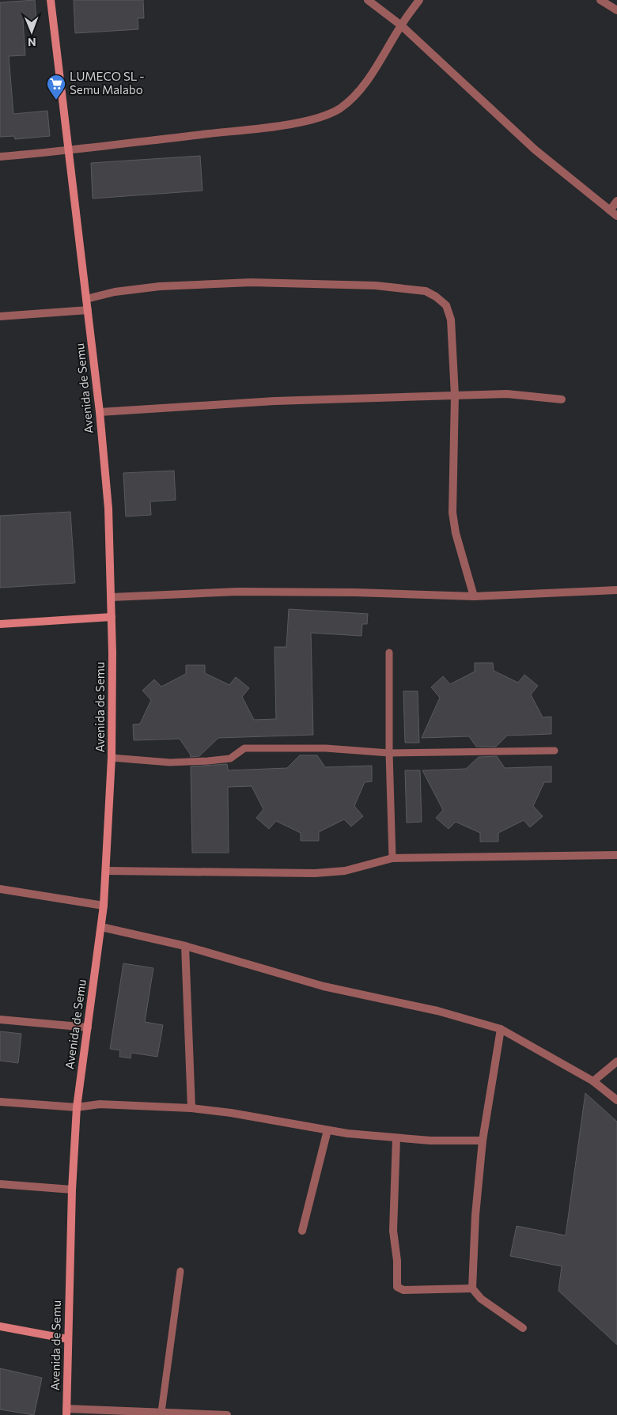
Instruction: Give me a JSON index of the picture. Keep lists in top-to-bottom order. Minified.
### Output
{"streets":{"main road":["Avenida de Semu"]},"places":{"supermarket":["LUMECO SL - Semu Malabo"]},"north":"bottom"}
